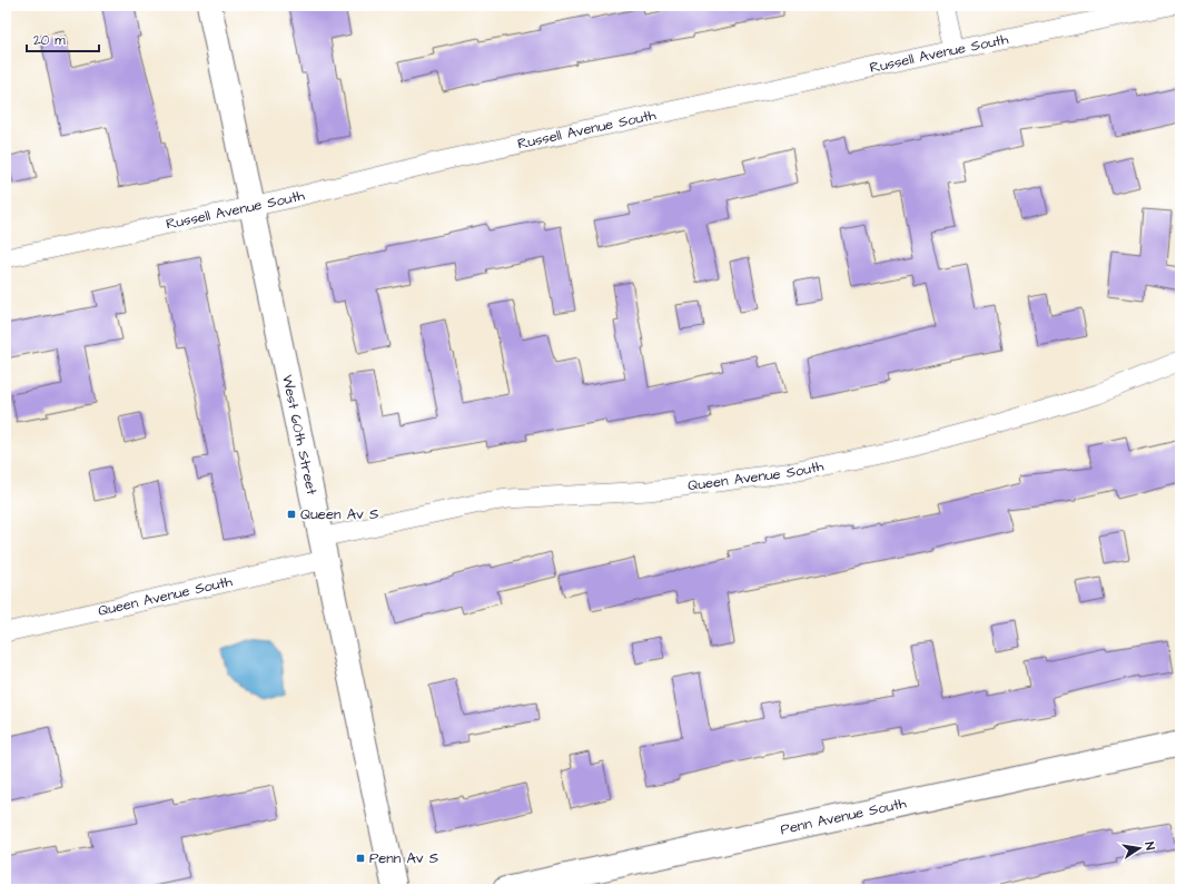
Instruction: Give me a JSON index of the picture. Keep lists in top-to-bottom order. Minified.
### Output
{"streets":{"street":["Russell Avenue South","West 60th Street","Queen Avenue South","Penn Avenue South"]},"crossings":[["Russell Avenue South","West 60th Street"],["West 60th Street","Queen Avenue South"]],"places":{"transit":["Queen Av S","Penn Av S"]},"scale_bar":"20 m","north":"right"}
